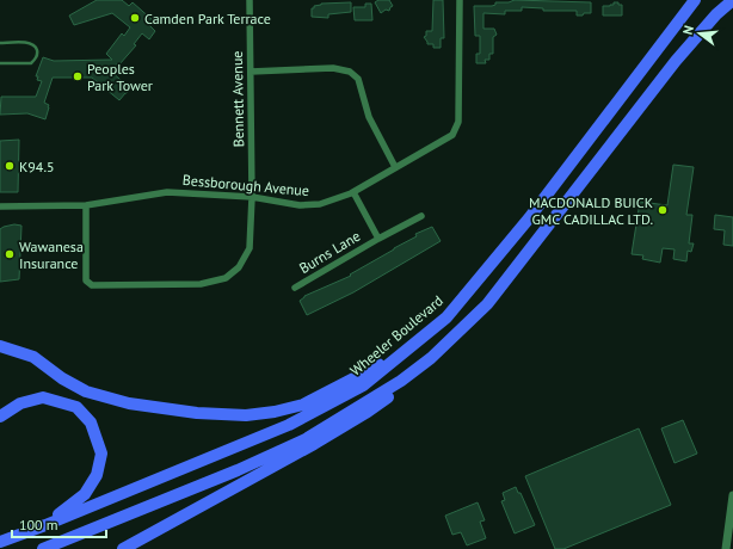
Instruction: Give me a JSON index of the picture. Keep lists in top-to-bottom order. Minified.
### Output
{"streets":{"highway":["Wheeler Boulevard"],"street":["Bennett Avenue","Bessborough Avenue","Burns Lane"]},"crossings":[["Bennett Avenue","Bessborough Avenue"],["Bessborough Avenue","Burns Lane"]],"places":["Camden Park Terrace","Peoples Park Tower","K94.5","MACDONALD BUICK GMC CADILLAC LTD.","Wawanesa Insurance"],"scale_bar":"100 m","north":"left"}
